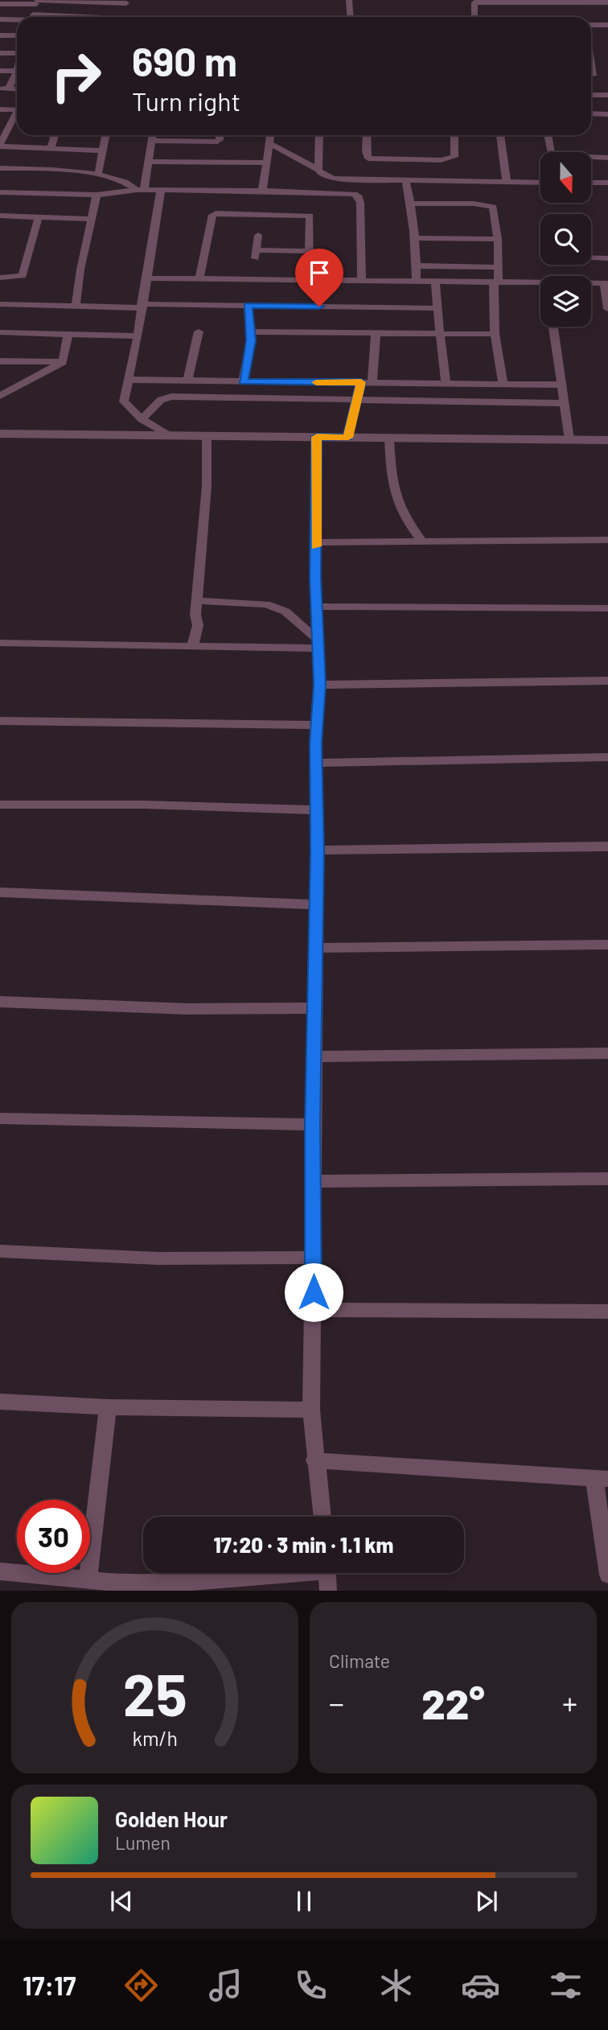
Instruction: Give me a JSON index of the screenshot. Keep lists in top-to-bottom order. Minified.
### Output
{"north":"bottom","page":{"turn":["690 m","Turn right"],"limit":"30","trip":"17:20 · 3 min · 1.1 km","tile":"Climate","heat":["−","22°","+"],"song":["Golden Hour","Lumen"],"tabs":"17:17","gauge":["25","km/h"]}}
